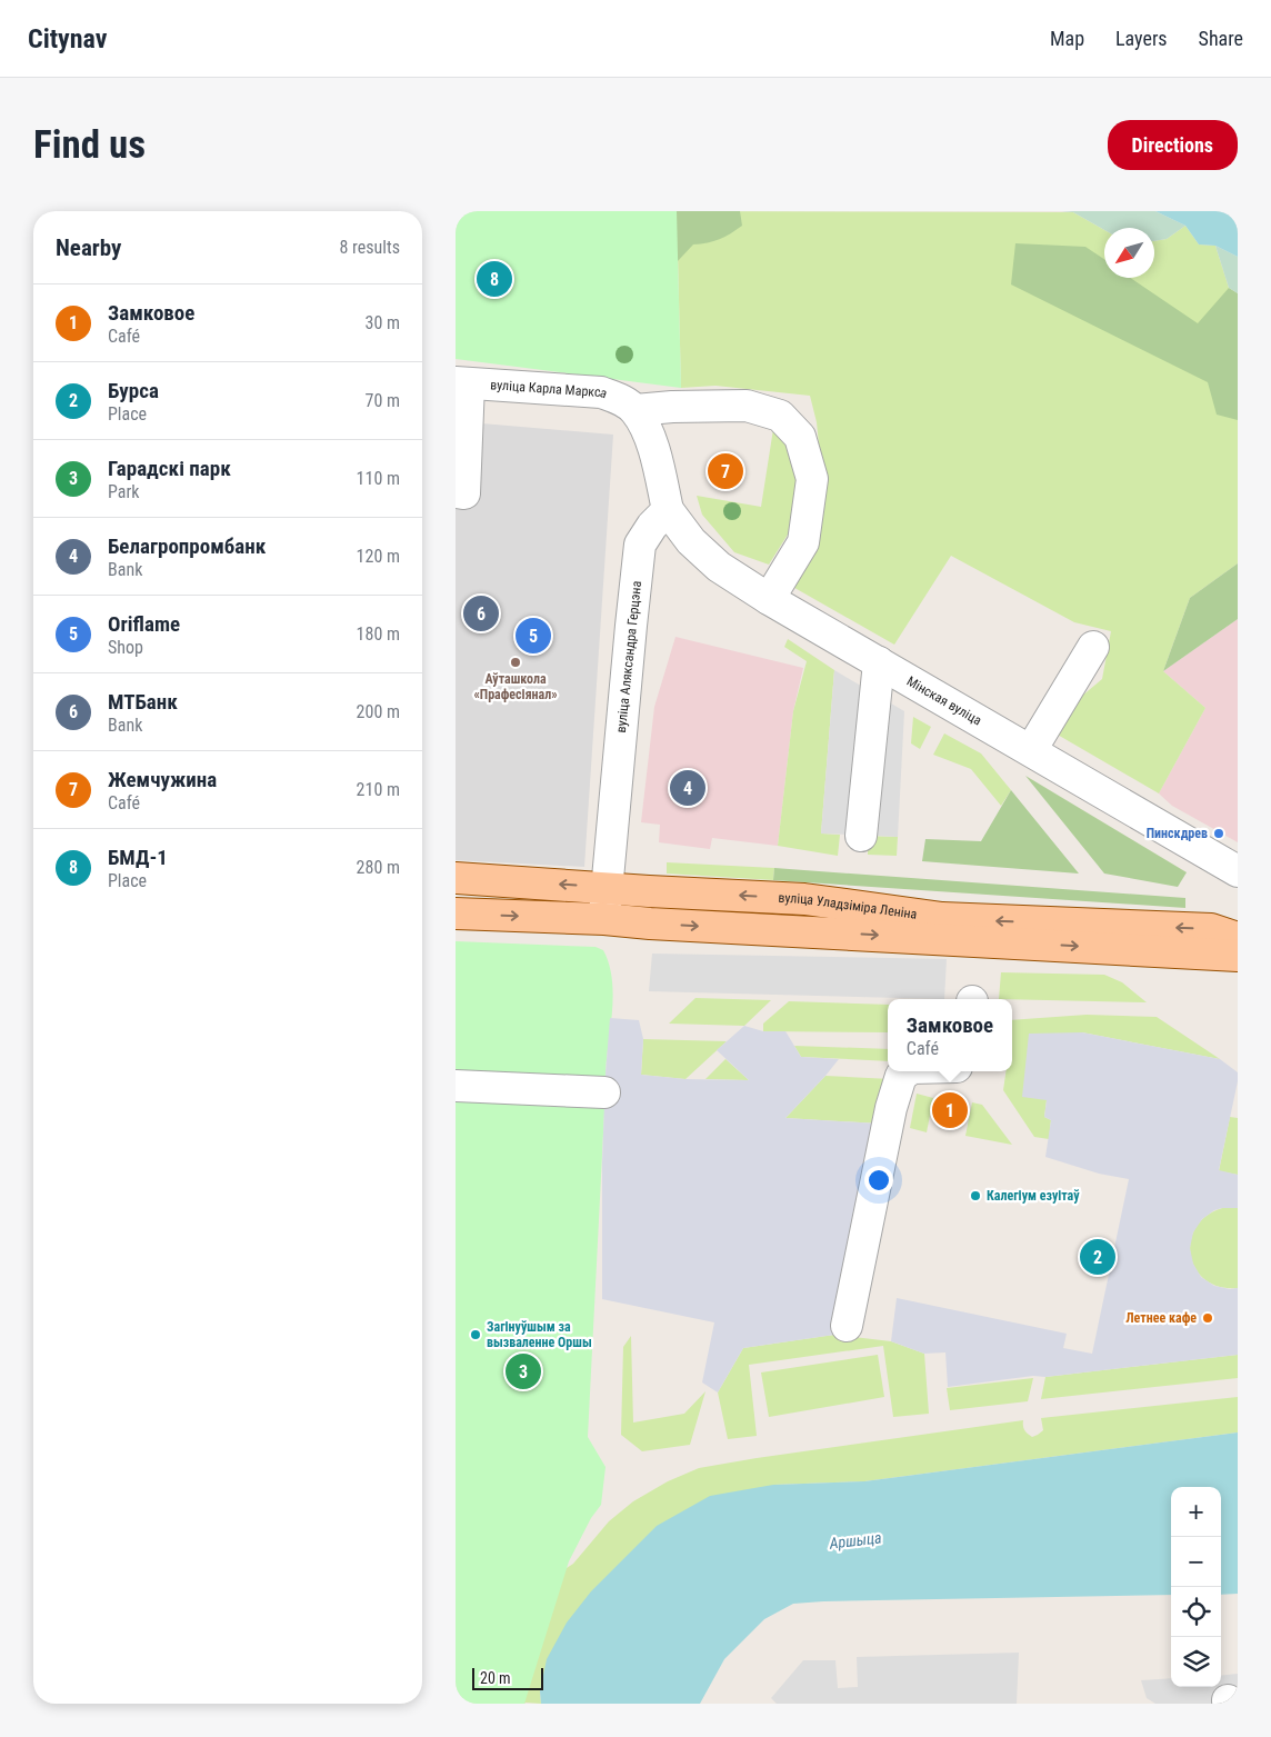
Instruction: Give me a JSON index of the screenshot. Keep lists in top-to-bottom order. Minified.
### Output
{"streets":{"main road":["вуліца Уладзіміра Леніна"],"street":["вуліца Карла Маркса","вуліца Аляксандра Герцэна","Мінская вуліца"]},"crossings":[["вуліца Аляксандра Герцэна","Мінская вуліца"],["вуліца Аляксандра Герцэна","вуліца Уладзіміра Леніна"]],"water":["Аршыца"],"places":["Аўташкола «Прафесіянал»","Пинскдрев","Калегіум езуітаў","Летнее кафе","Загінуўшым за вызваленне Оршы"],"scale_bar":"20 m","north":"bottom left","page":{"header":"Citynav","nav":["Map","Layers","Share"],"buttons":"Directions","title":"Find us","heading":["Nearby","8 results"],"pins":["8","7","6","5","4","1","2","3"],"list":[{"mark":"1","name":"Замковое","note":"Café","value":"30 m"},{"mark":"2","name":"Бурса","note":"Place","value":"70 m"},{"mark":"3","name":"Гарадскі парк","note":"Park","value":"110 m"},{"mark":"4","name":"Белагропромбанк","note":"Bank","value":"120 m"},{"mark":"5","name":"Oriflame","note":"Shop","value":"180 m"},{"mark":"6","name":"МТБанк","note":"Bank","value":"200 m"},{"mark":"7","name":"Жемчужина","note":"Café","value":"210 m"},{"mark":"8","name":"БМД-1","note":"Place","value":"280 m"}],"popup":["Замковое","Café"],"map_buttons":["+","−"],"scale":"20 m"}}
